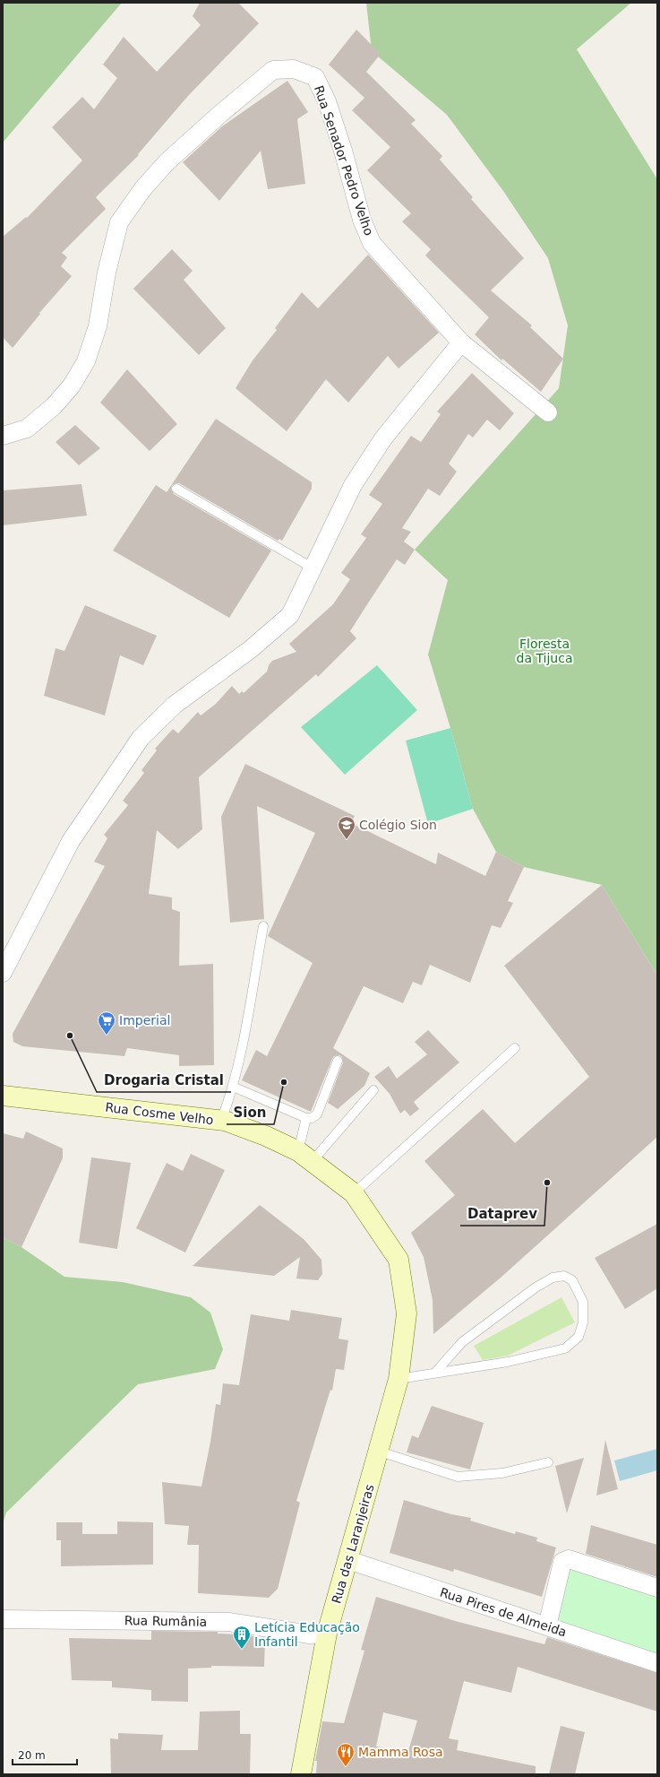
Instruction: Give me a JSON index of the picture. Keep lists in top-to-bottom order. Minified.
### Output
{"streets":{"main road":["Rua Cosme Velho","Rua das Laranjeiras"],"street":["Rua Senador Pedro Velho","Rua Pires de Almeida","Rua Rumânia"]},"crossings":[["Rua Cosme Velho","Rua das Laranjeiras"],["Rua das Laranjeiras","Rua Pires de Almeida"],["Rua das Laranjeiras","Rua Rumânia"]],"parks":["Floresta da Tijuca"],"places":{"school or university":["Colégio Sion"],"other":["Drogaria Cristal","Sion","Dataprev"],"supermarket":["Imperial"],"building":["Letícia Educação Infantil"],"restaurant":["Mamma Rosa"]},"scale_bar":"20 m"}
